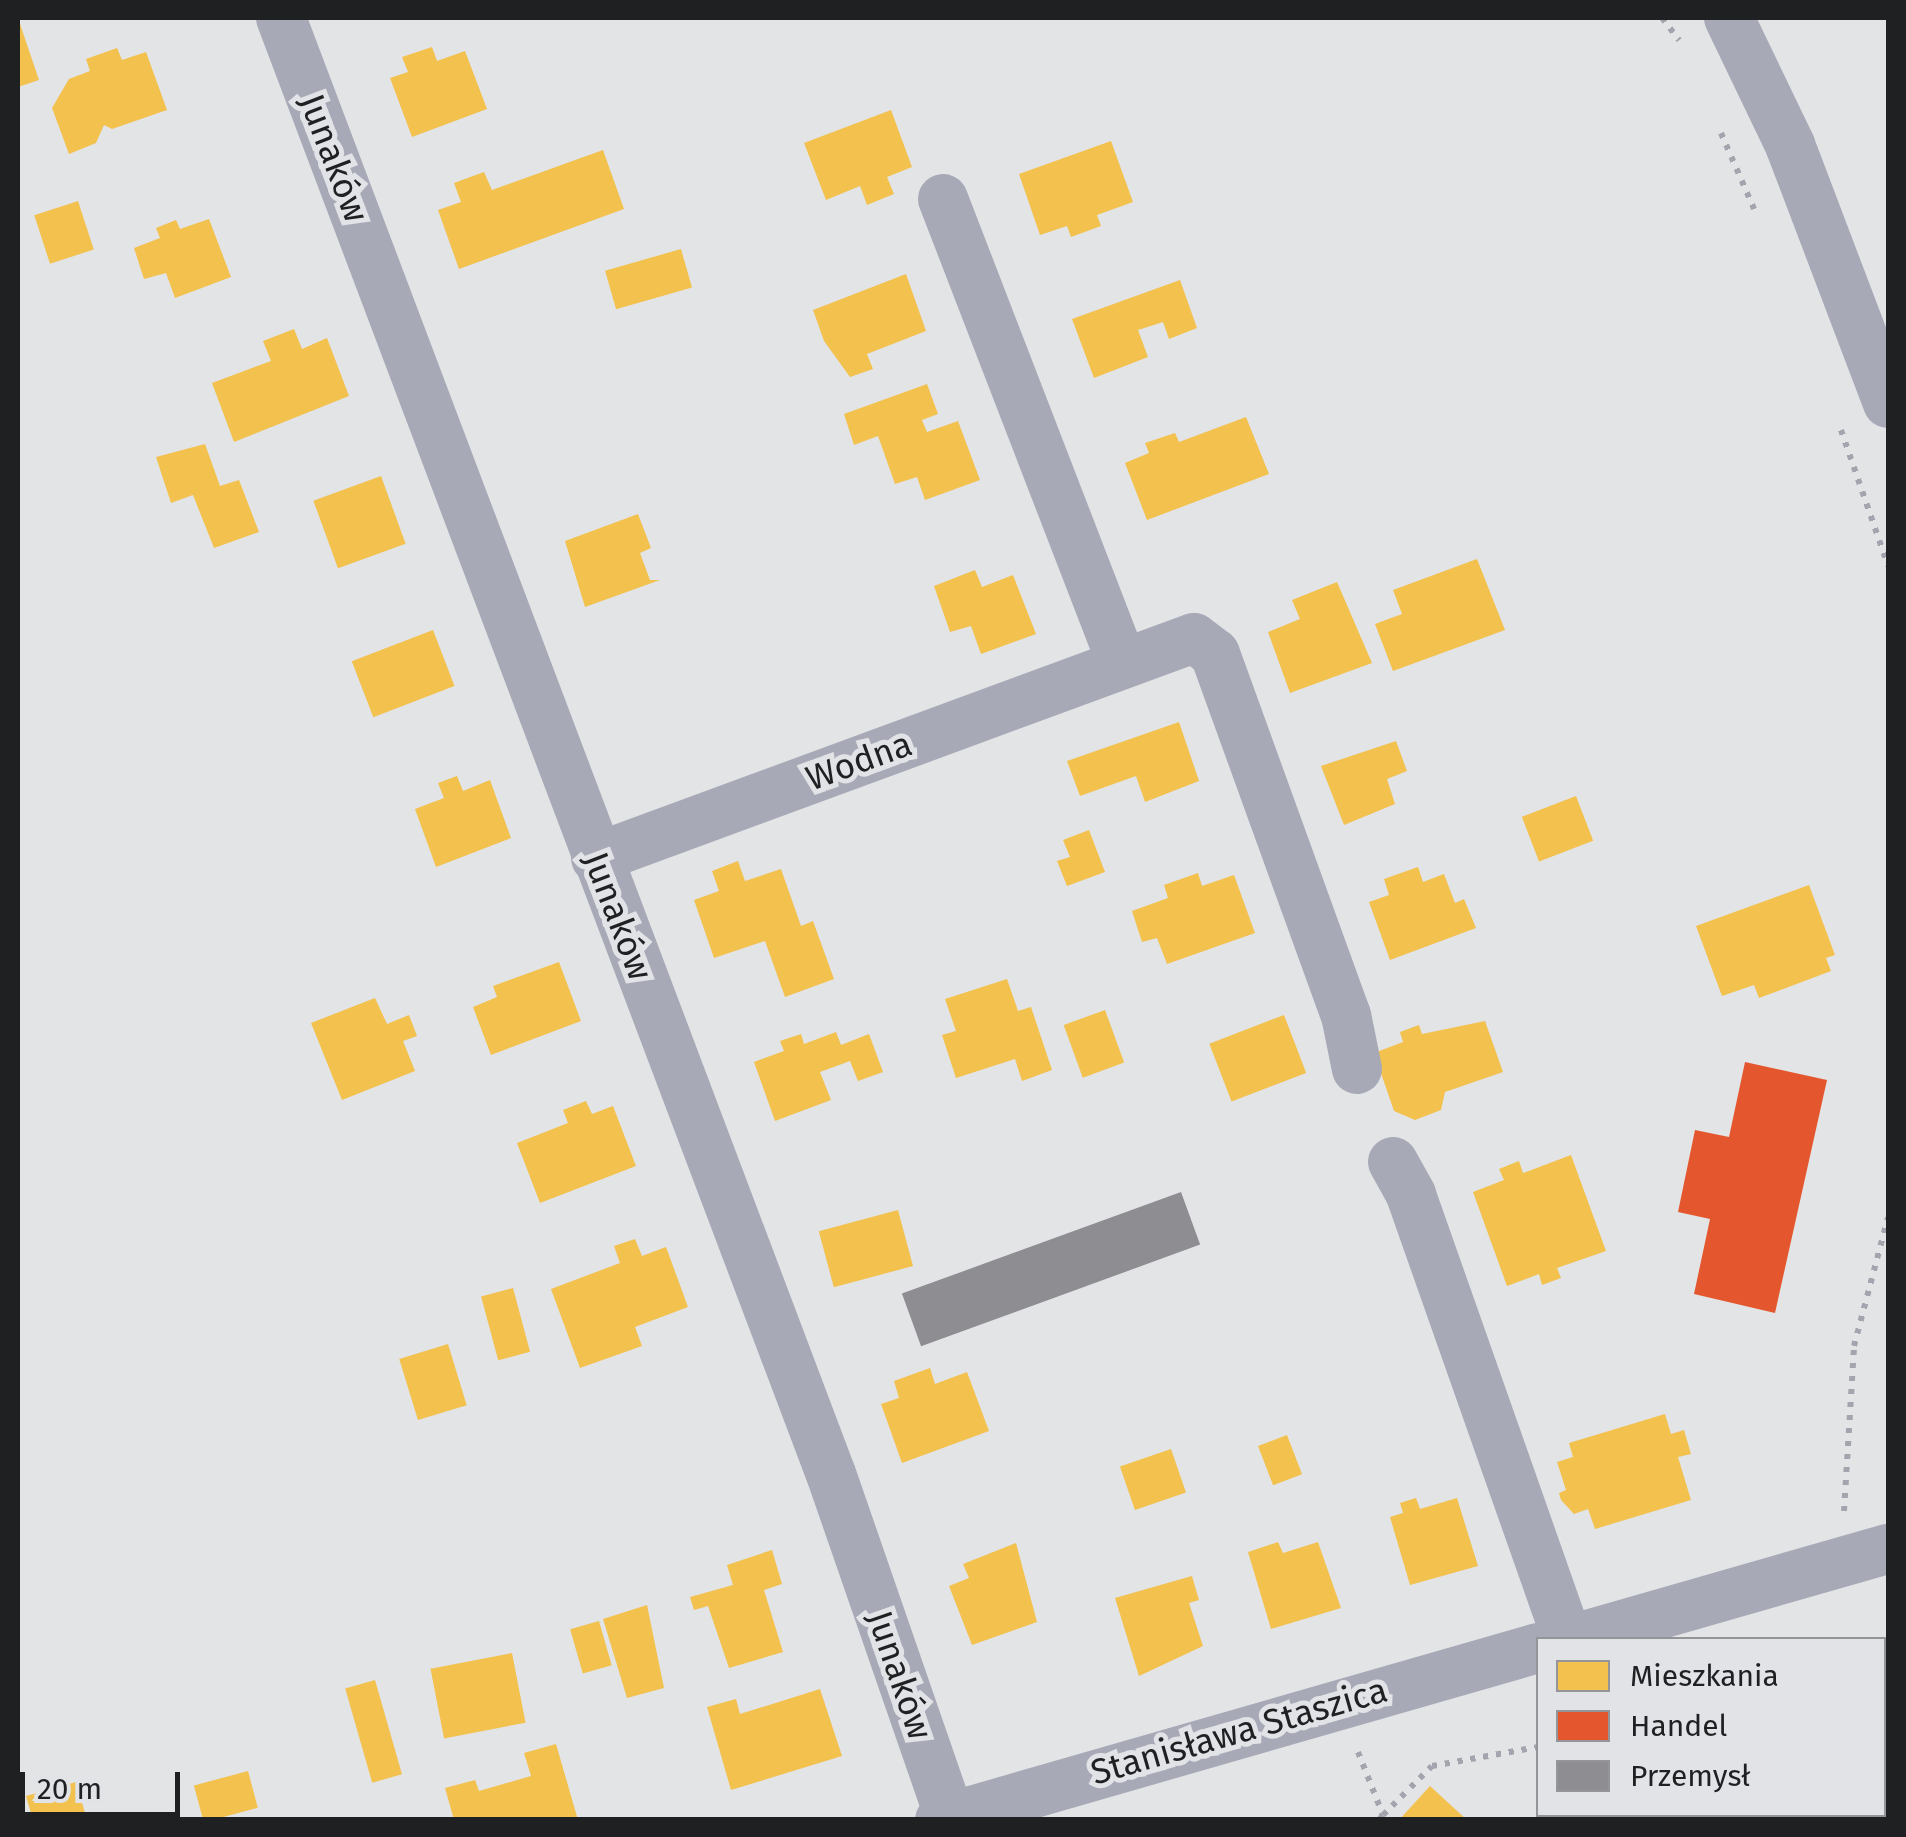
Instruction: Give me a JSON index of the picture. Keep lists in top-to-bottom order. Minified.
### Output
{"streets":{"street":["Junaków","Wodna","Stanisława Staszica"]},"crossings":[["Junaków","Wodna"],["Junaków","Stanisława Staszica"]],"legend":["Mieszkania","Handel","Przemysł"],"scale_bar":"20 m"}
